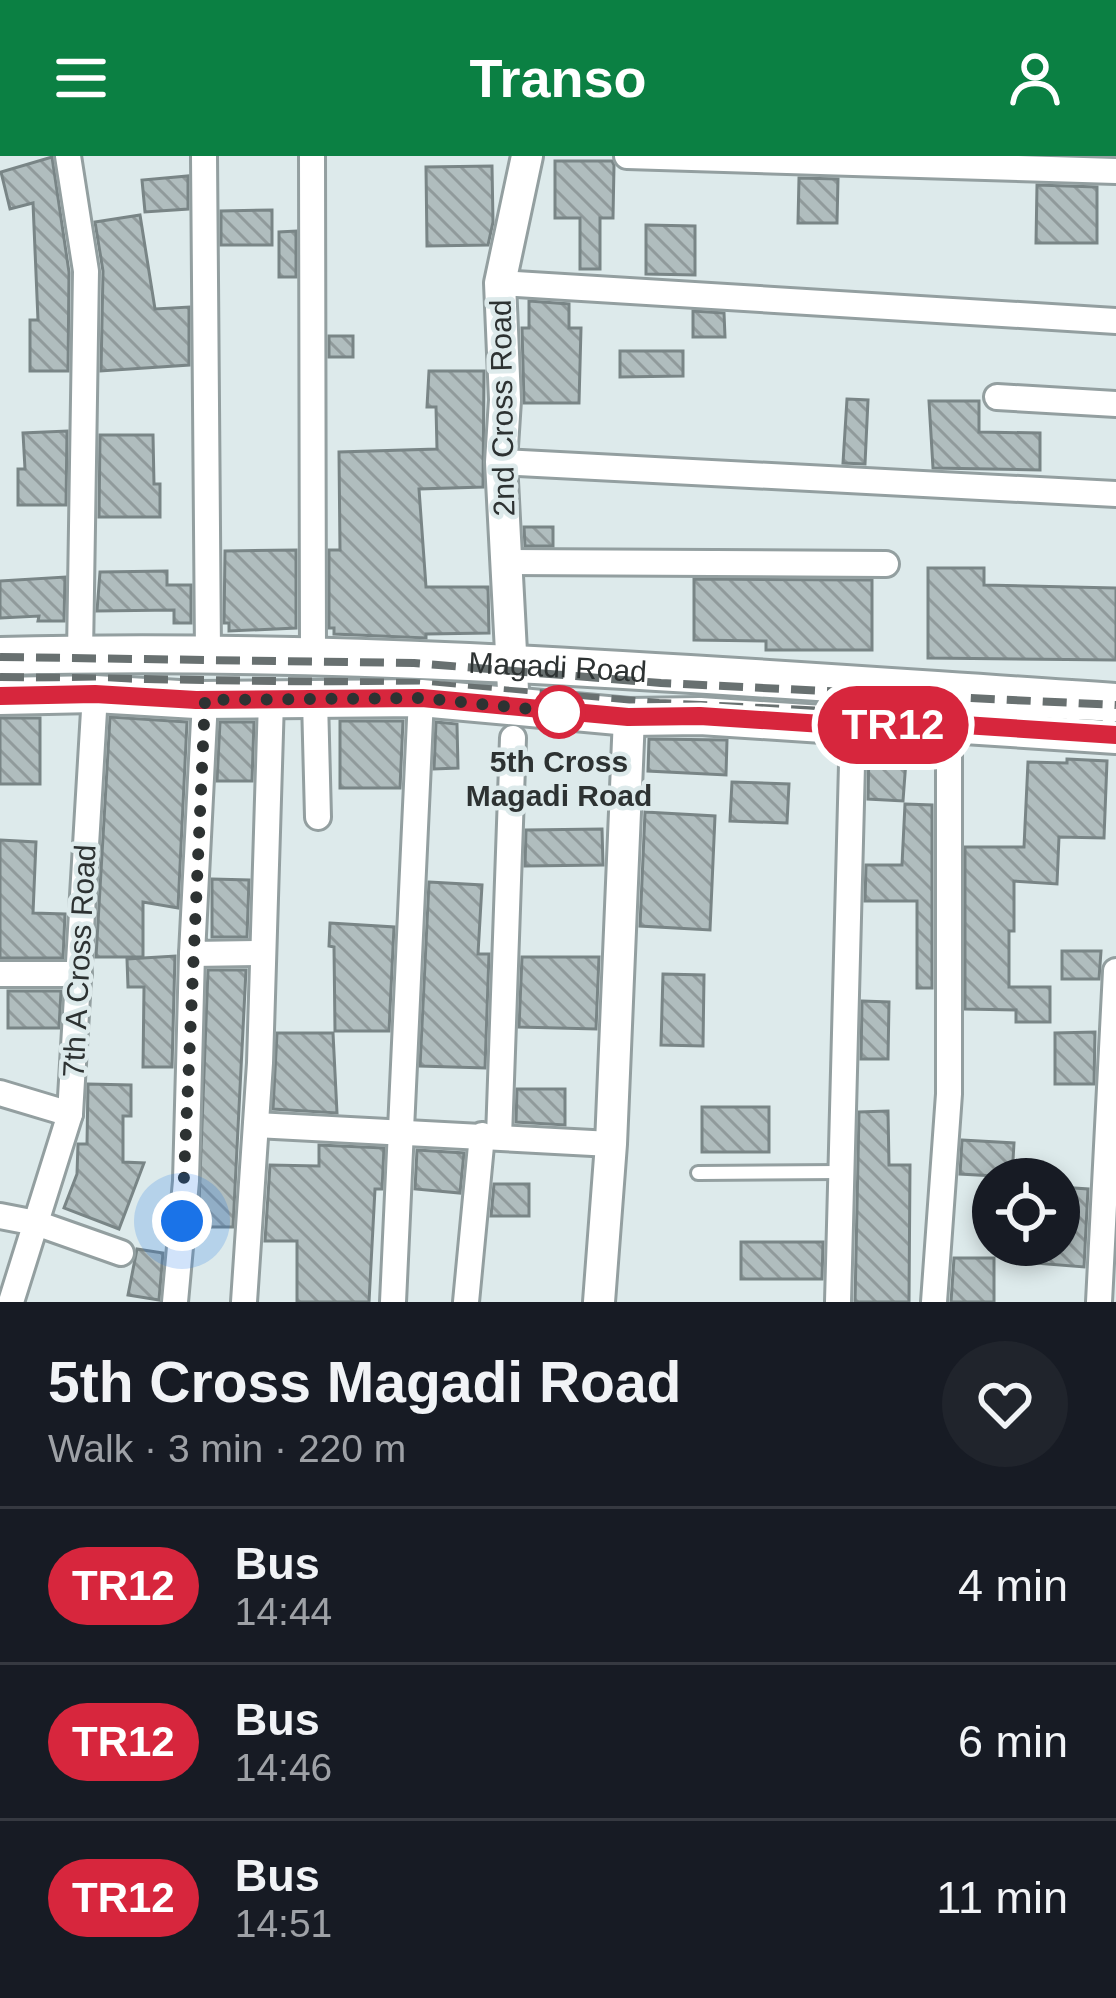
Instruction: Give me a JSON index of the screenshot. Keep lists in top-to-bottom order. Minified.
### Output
{"streets":{"main road":["Magadi Road"],"street":["2nd Cross Road","7th A Cross Road"]},"crossings":[["2nd Cross Road","Magadi Road"],["Magadi Road","7th A Cross Road"]],"places":["5th Cross Magadi Road"],"lines":["bus line TR12"],"page":{"header":"Transo","on_map":"TR12","heading":["5th Cross Magadi Road","Walk · 3 min · 220 m"],"list":[{"mark":"TR12","name":"Bus","note":"14:44","value":"4 min"},{"mark":"TR12","name":"Bus","note":"14:46","value":"6 min"},{"mark":"TR12","name":"Bus","note":"14:51","value":"11 min"}]}}
